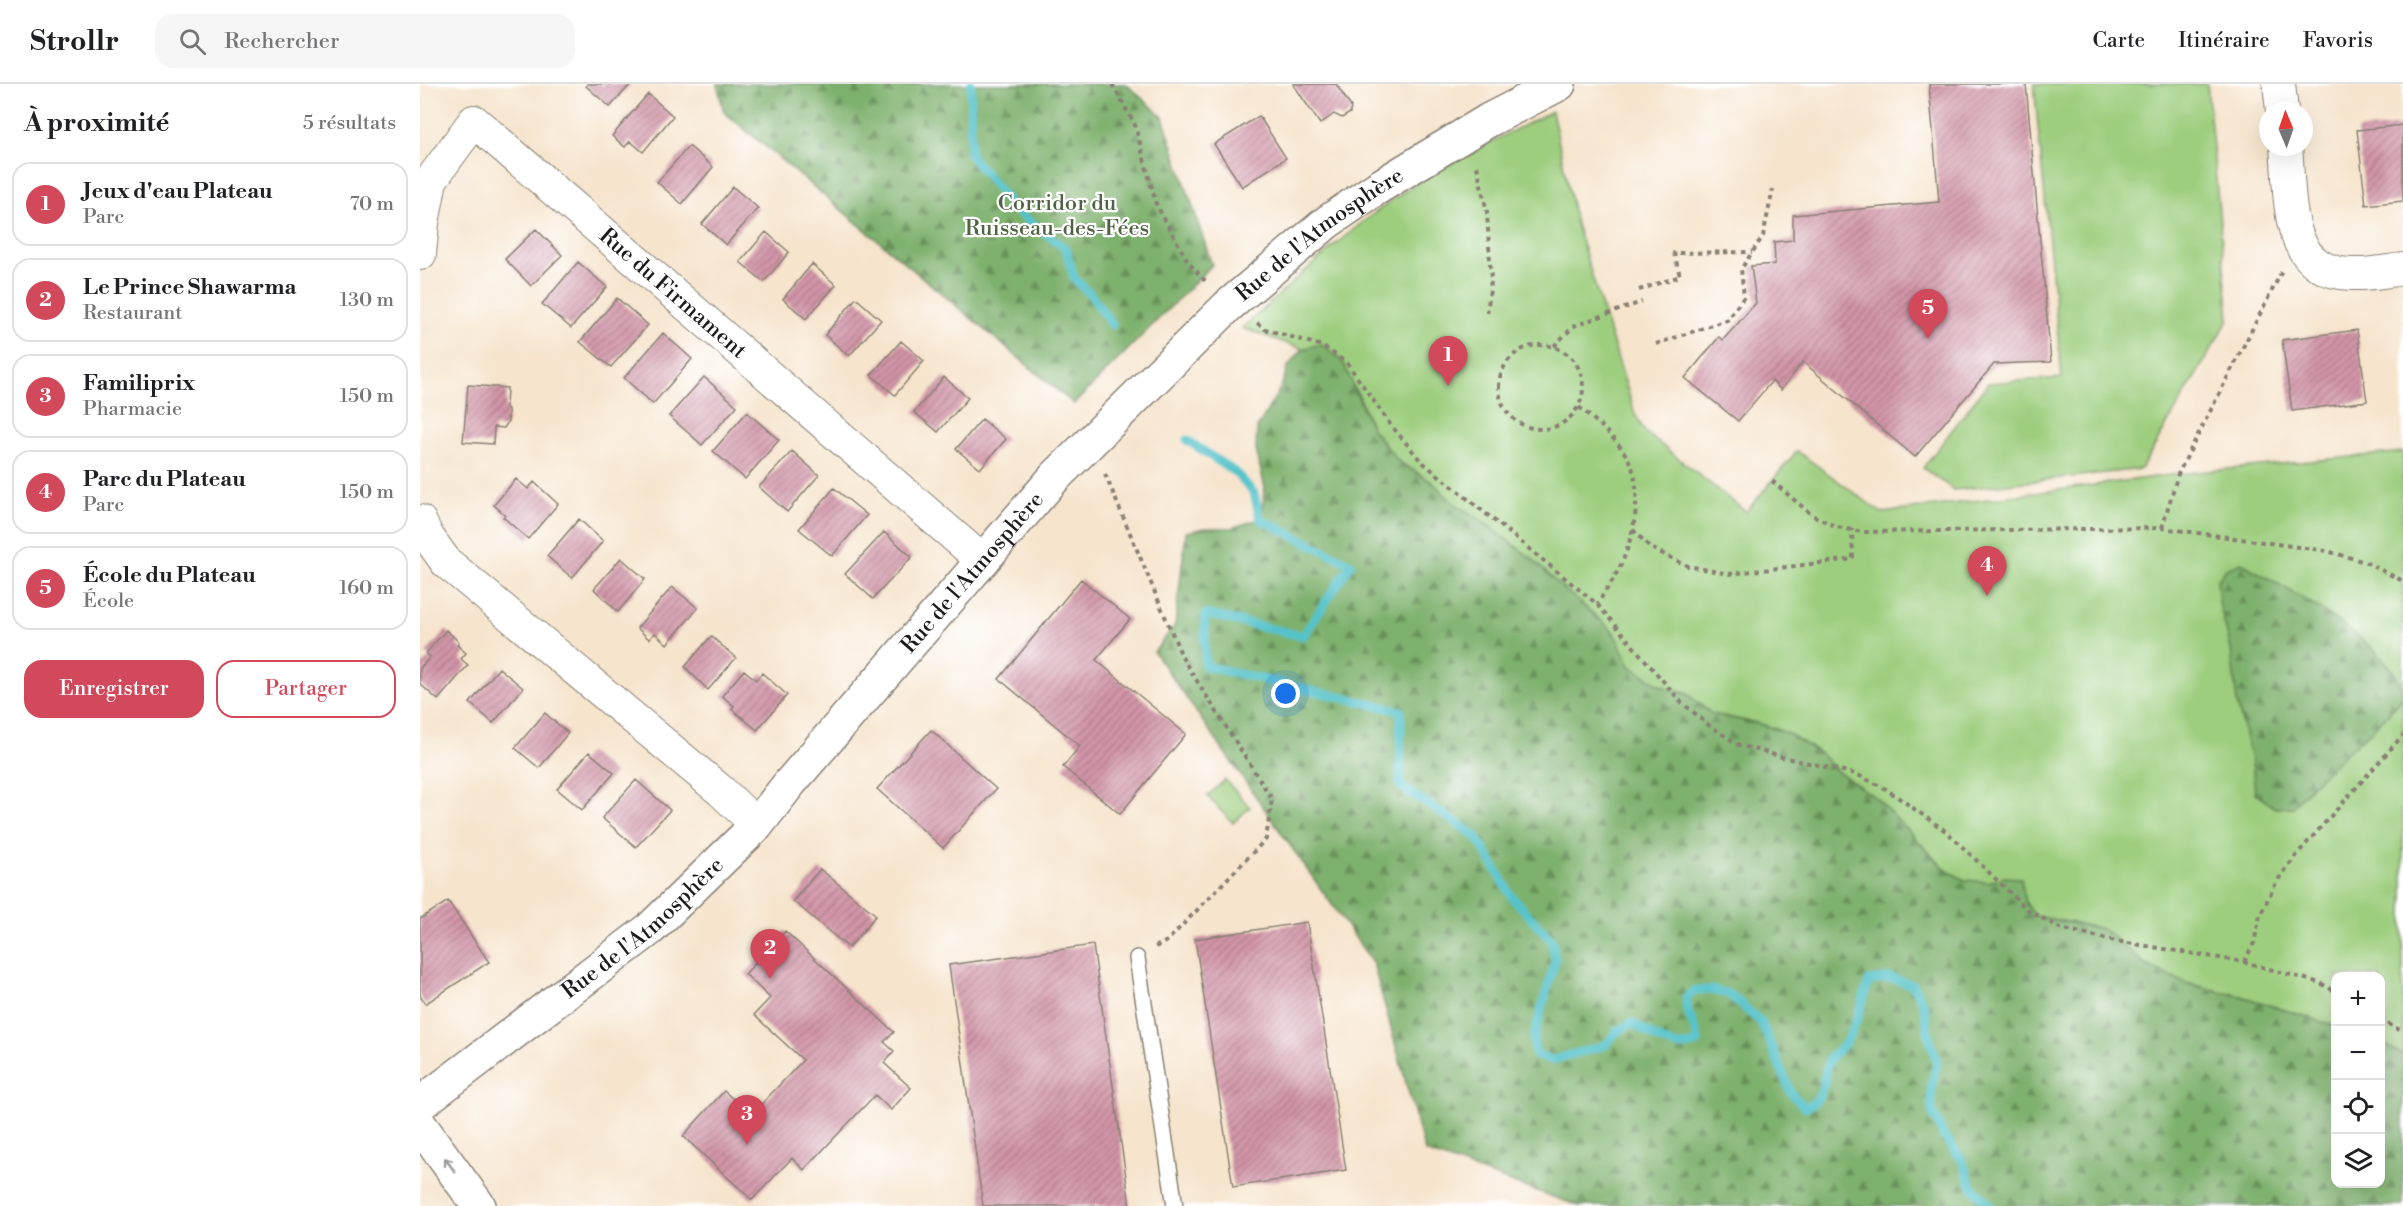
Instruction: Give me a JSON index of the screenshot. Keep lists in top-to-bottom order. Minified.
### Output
{"streets":{"street":["Rue de l'Atmosphère","Rue du Firmament"]},"crossings":[["Rue de l'Atmosphère","Rue du Firmament"]],"parks":["Corridor du Ruisseau-des-Fées"],"north":"top","page":{"header":"Strollr","search":"Rechercher","nav":["Carte","Itinéraire","Favoris"],"heading":["À proximité","5 résultats"],"list":[{"mark":"1","name":"Jeux d'eau Plateau","note":"Parc","value":"70 m"},{"mark":"2","name":"Le Prince Shawarma","note":"Restaurant","value":"130 m"},{"mark":"3","name":"Familiprix","note":"Pharmacie","value":"150 m"},{"mark":"4","name":"Parc du Plateau","note":"Parc","value":"150 m"},{"mark":"5","name":"École du Plateau","note":"École","value":"160 m"}],"pins":["5","1","4","2","3"],"buttons":["Enregistrer","Partager"],"map_buttons":["+","−"]}}
